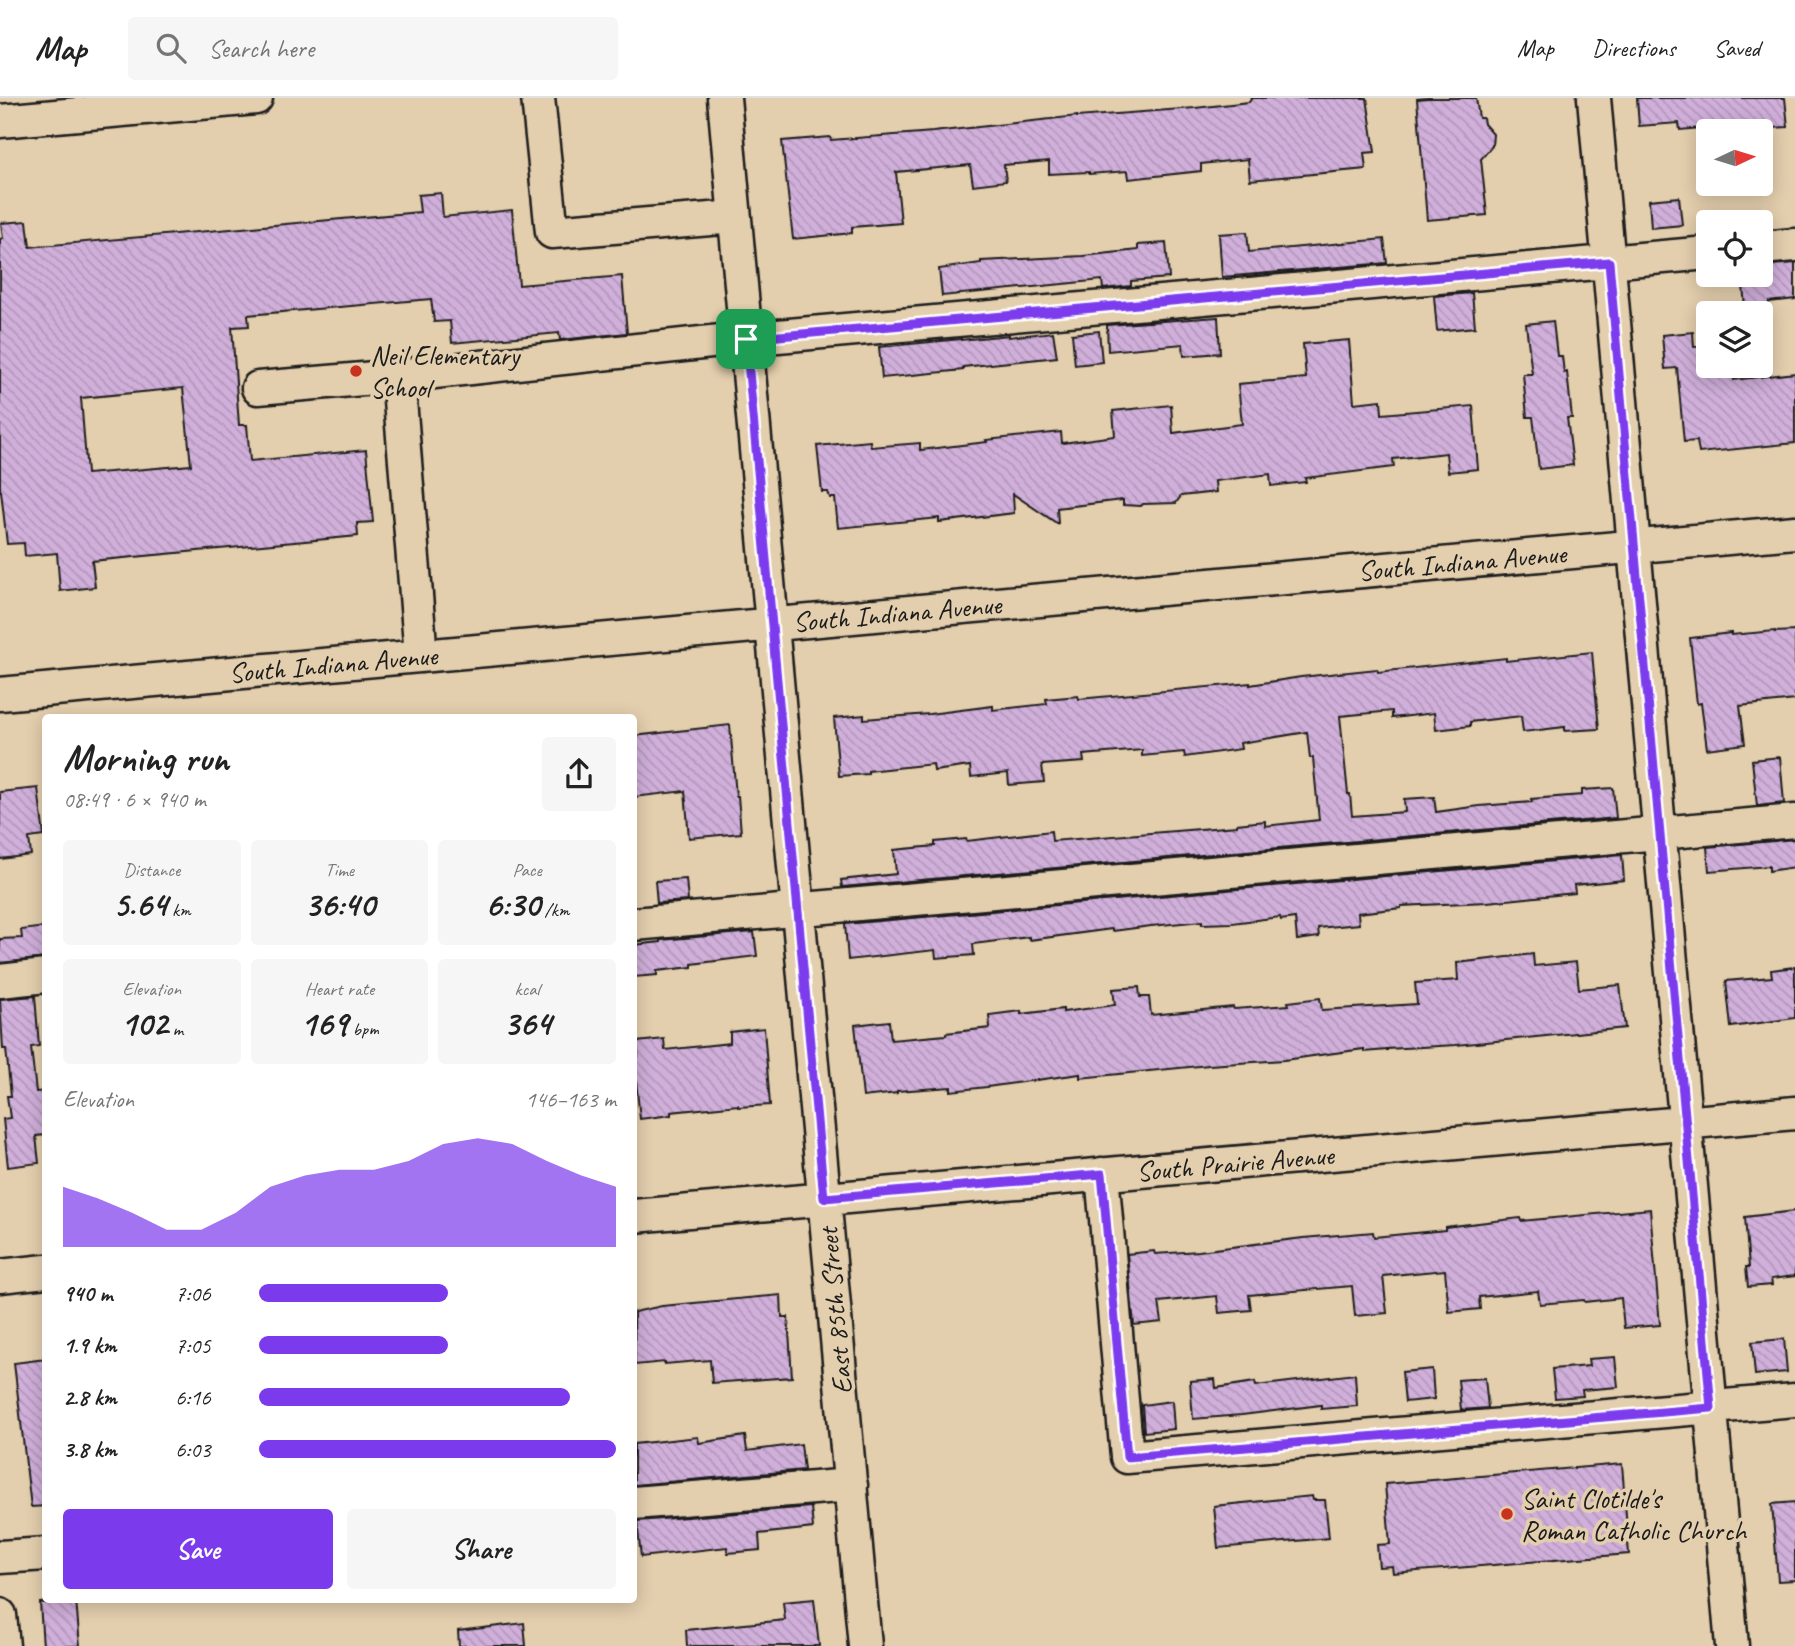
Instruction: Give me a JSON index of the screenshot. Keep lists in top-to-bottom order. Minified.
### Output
{"streets":{"street":["South Indiana Avenue","South Prairie Avenue","East 85th Street"]},"crossings":[["South Indiana Avenue","East 85th Street"],["South Prairie Avenue","East 85th Street"]],"places":["Neil Elementary School","Saint Clotilde's Roman Catholic Church"],"north":"right","page":{"header":"Map","search":"Search here","nav":["Map","Directions","Saved"],"heading":["Morning run","08:49 · 6 × 940 m"],"stats":[["Distance","5.64 km"],["Time","36:40"],["Pace","6:30 /km"],["Elevation","102 m"],["Heart rate","169 bpm"],["kcal","364"]],"chart":["Elevation","146–163 m"],"list":[{"name":"940 m","note":"7:06"},{"name":"1.9 km","note":"7:05"},{"name":"2.8 km","note":"6:16"},{"name":"3.8 km","note":"6:03"}],"buttons":["Save","Share"]}}
